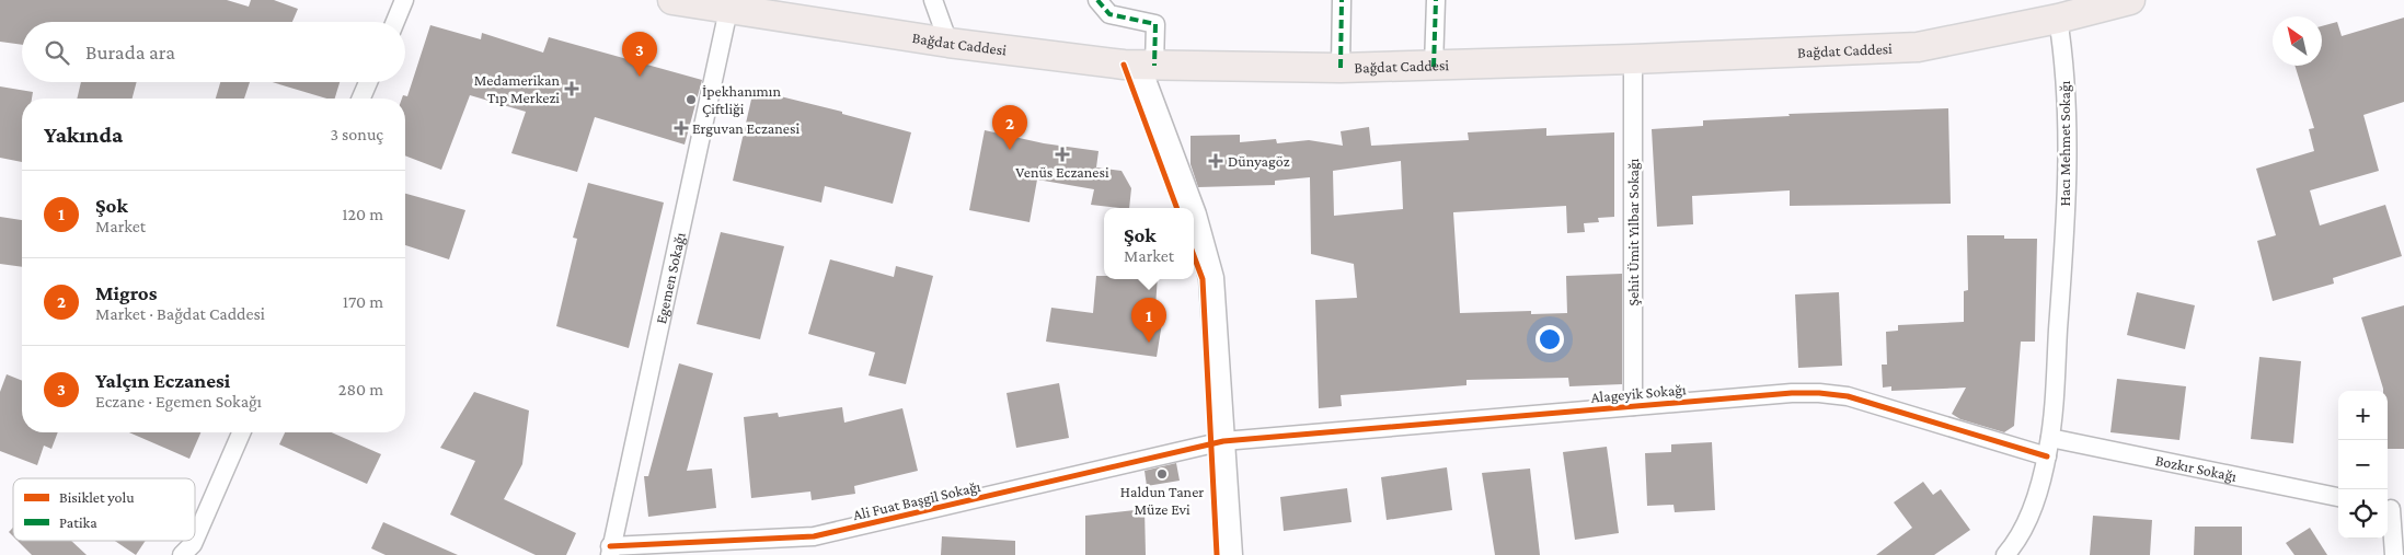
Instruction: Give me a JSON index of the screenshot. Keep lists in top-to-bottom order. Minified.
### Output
{"streets":{"main road":["Bağdat Caddesi"],"street":["Hacı Mehmet Sokağı","Şehit Ümit Yılbar Sokağı","Egemen Sokağı","Alageyik Sokağı","Bozkır Sokağı","Ali Fuat Başgil Sokağı"]},"crossings":[["Bağdat Caddesi","Hacı Mehmet Sokağı"],["Bağdat Caddesi","Şehit Ümit Yılbar Sokağı"],["Bağdat Caddesi","Egemen Sokağı"],["Hacı Mehmet Sokağı","Alageyik Sokağı"],["Hacı Mehmet Sokağı","Bozkır Sokağı"],["Şehit Ümit Yılbar Sokağı","Alageyik Sokağı"],["Egemen Sokağı","Ali Fuat Başgil Sokağı"],["Alageyik Sokağı","Ali Fuat Başgil Sokağı"]],"places":{"health":["Medamerikan Tıp Merkezi","Erguvan Eczanesi","Venüs Eczanesi","Dünyagöz"],"other":["İpekhanımın Çiftliği","Haldun Taner Müze Evi"]},"legend":["Bisiklet yolu","Patika"],"north":"top left","page":{"search":"Burada ara","pins":["3","2","1"],"heading":["Yakında","3 sonuç"],"list":[{"mark":"1","name":"Şok","note":"Market","value":"120 m"},{"mark":"2","name":"Migros","note":"Market · Bağdat Caddesi","value":"170 m"},{"mark":"3","name":"Yalçın Eczanesi","note":"Eczane · Egemen Sokağı","value":"280 m"}],"popup":["Şok","Market"],"map_buttons":["+","−"]}}
